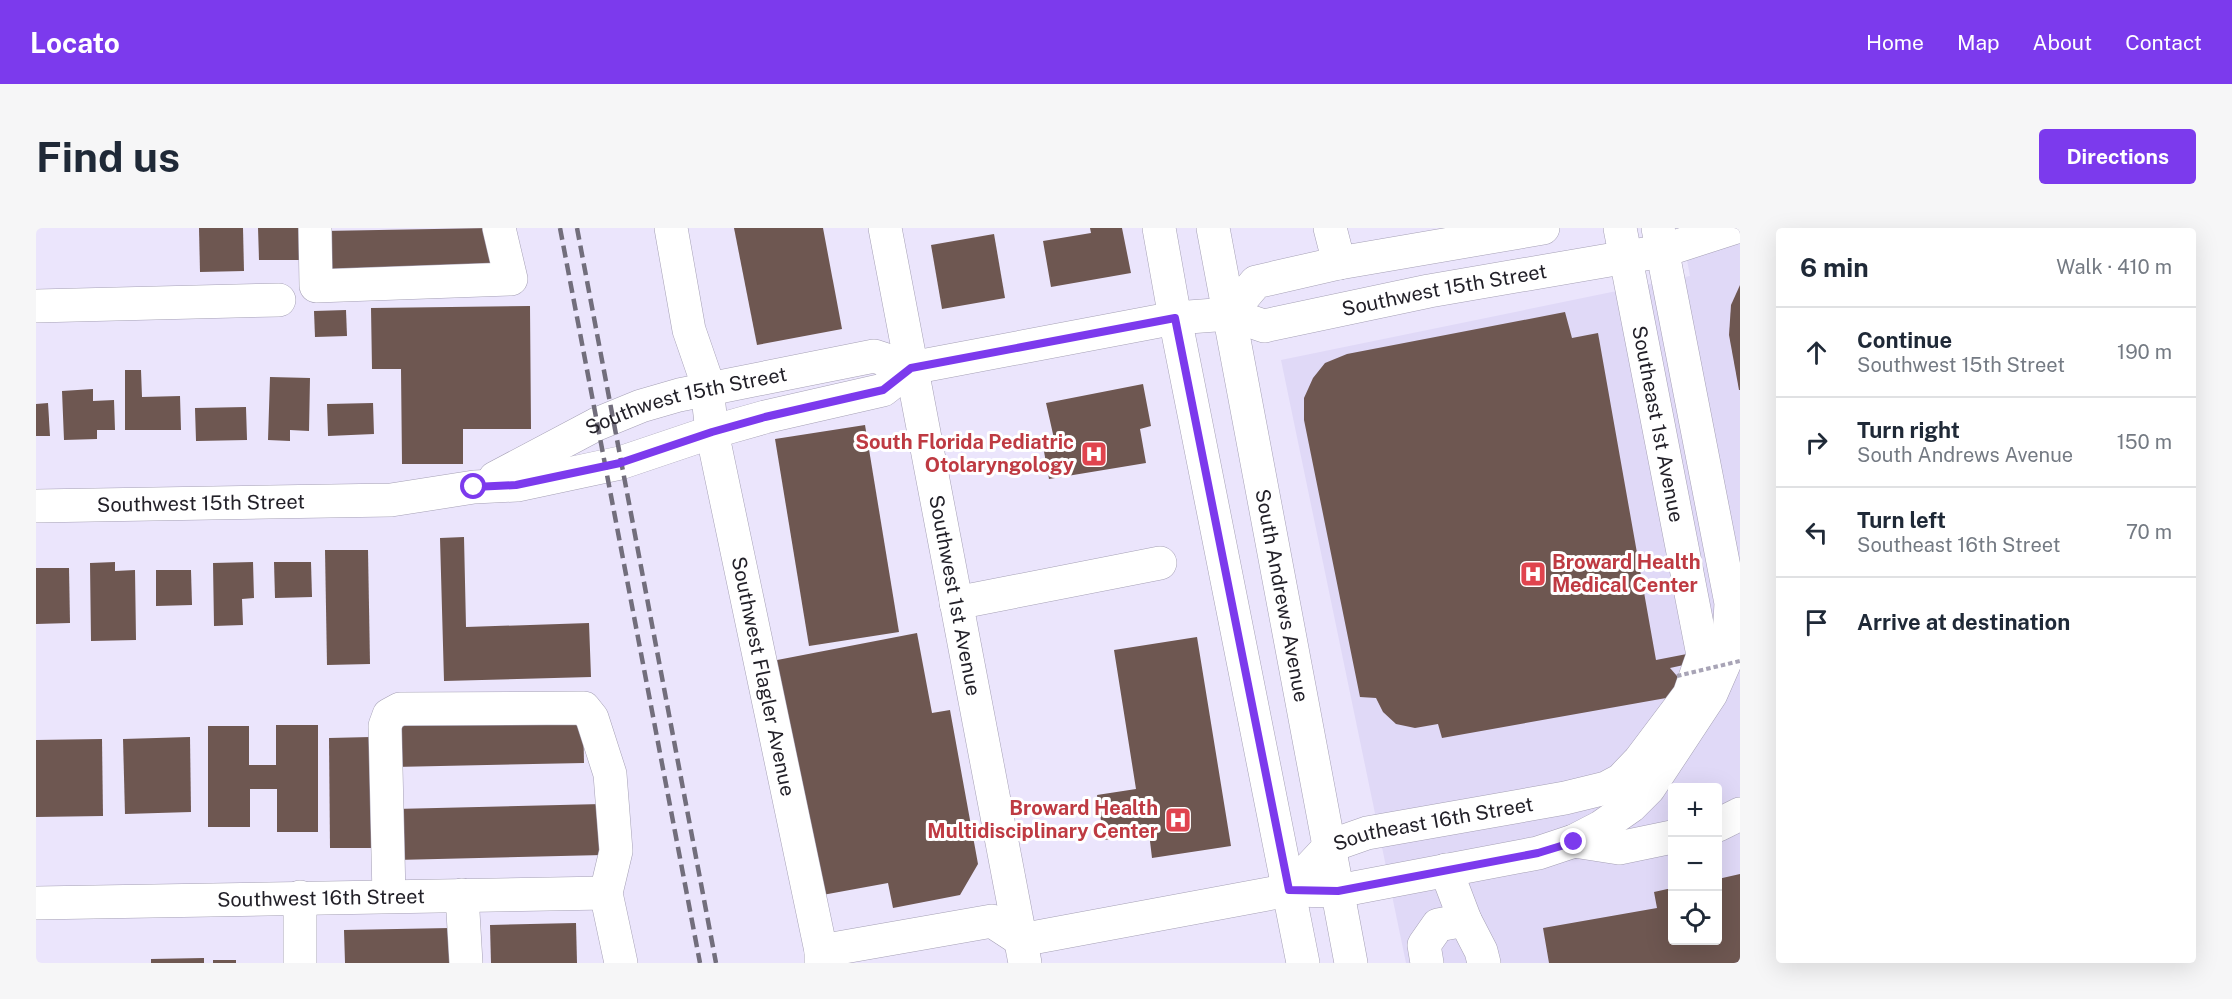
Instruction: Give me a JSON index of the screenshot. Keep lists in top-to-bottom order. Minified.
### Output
{"streets":{"street":["Southwest 15th Street","Southeast 1st Avenue","South Andrews Avenue","Southwest 1st Avenue","Southwest Flagler Avenue","Southeast 16th Street","Southwest 16th Street"]},"crossings":[["Southwest 15th Street","Southeast 1st Avenue"],["Southwest 15th Street","South Andrews Avenue"],["Southwest 15th Street","Southwest 1st Avenue"],["Southwest 15th Street","Southwest Flagler Avenue"],["Southeast 1st Avenue","Southeast 16th Street"],["South Andrews Avenue","Southeast 16th Street"]],"places":{"hospital":["South Florida Pediatric Otolaryngology","Broward Health Medical Center","Broward Health Multidisciplinary Center"]},"page":{"header":"Locato","nav":["Home","Map","About","Contact"],"buttons":"Directions","title":"Find us","heading":["6 min","Walk · 410 m"],"list":[["Continue","Southwest 15th Street","190 m"],["Turn right","South Andrews Avenue","150 m"],["Turn left","Southeast 16th Street","70 m"],"Arrive at destination"],"map_buttons":["+","−"]}}
